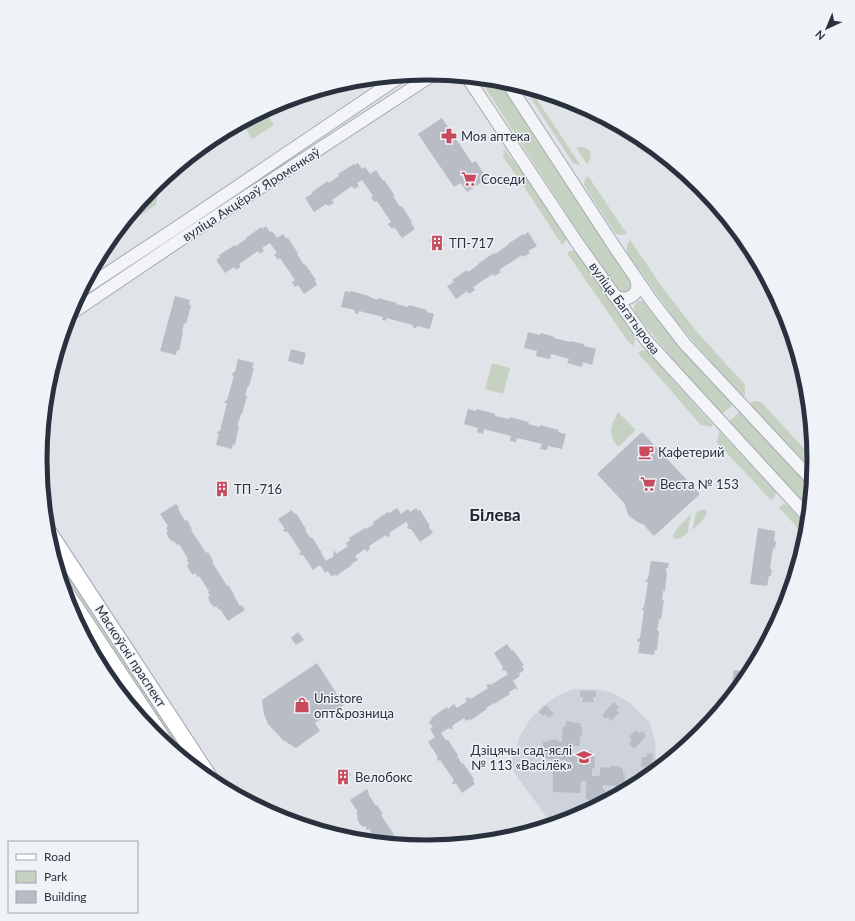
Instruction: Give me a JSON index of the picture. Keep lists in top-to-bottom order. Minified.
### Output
{"streets":{"main road":["Маскоўскі праспект"],"street":["вуліца Акцёраў Яроменкаў","вуліца Багатырова"]},"districts":["Білева"],"places":{"pharmacy":["Моя аптека"],"supermarket":["Соседи","Веста № 153"],"building":["ТП-717","ТП -716","Велобокс"],"cafe":["Кафетерий"],"shop":["Unistore опт&розница"],"school or university":["Дзіцячы сад-яслі № 113 «Васілёк»"]},"legend":["Road","Park","Building"],"north":"bottom left"}
